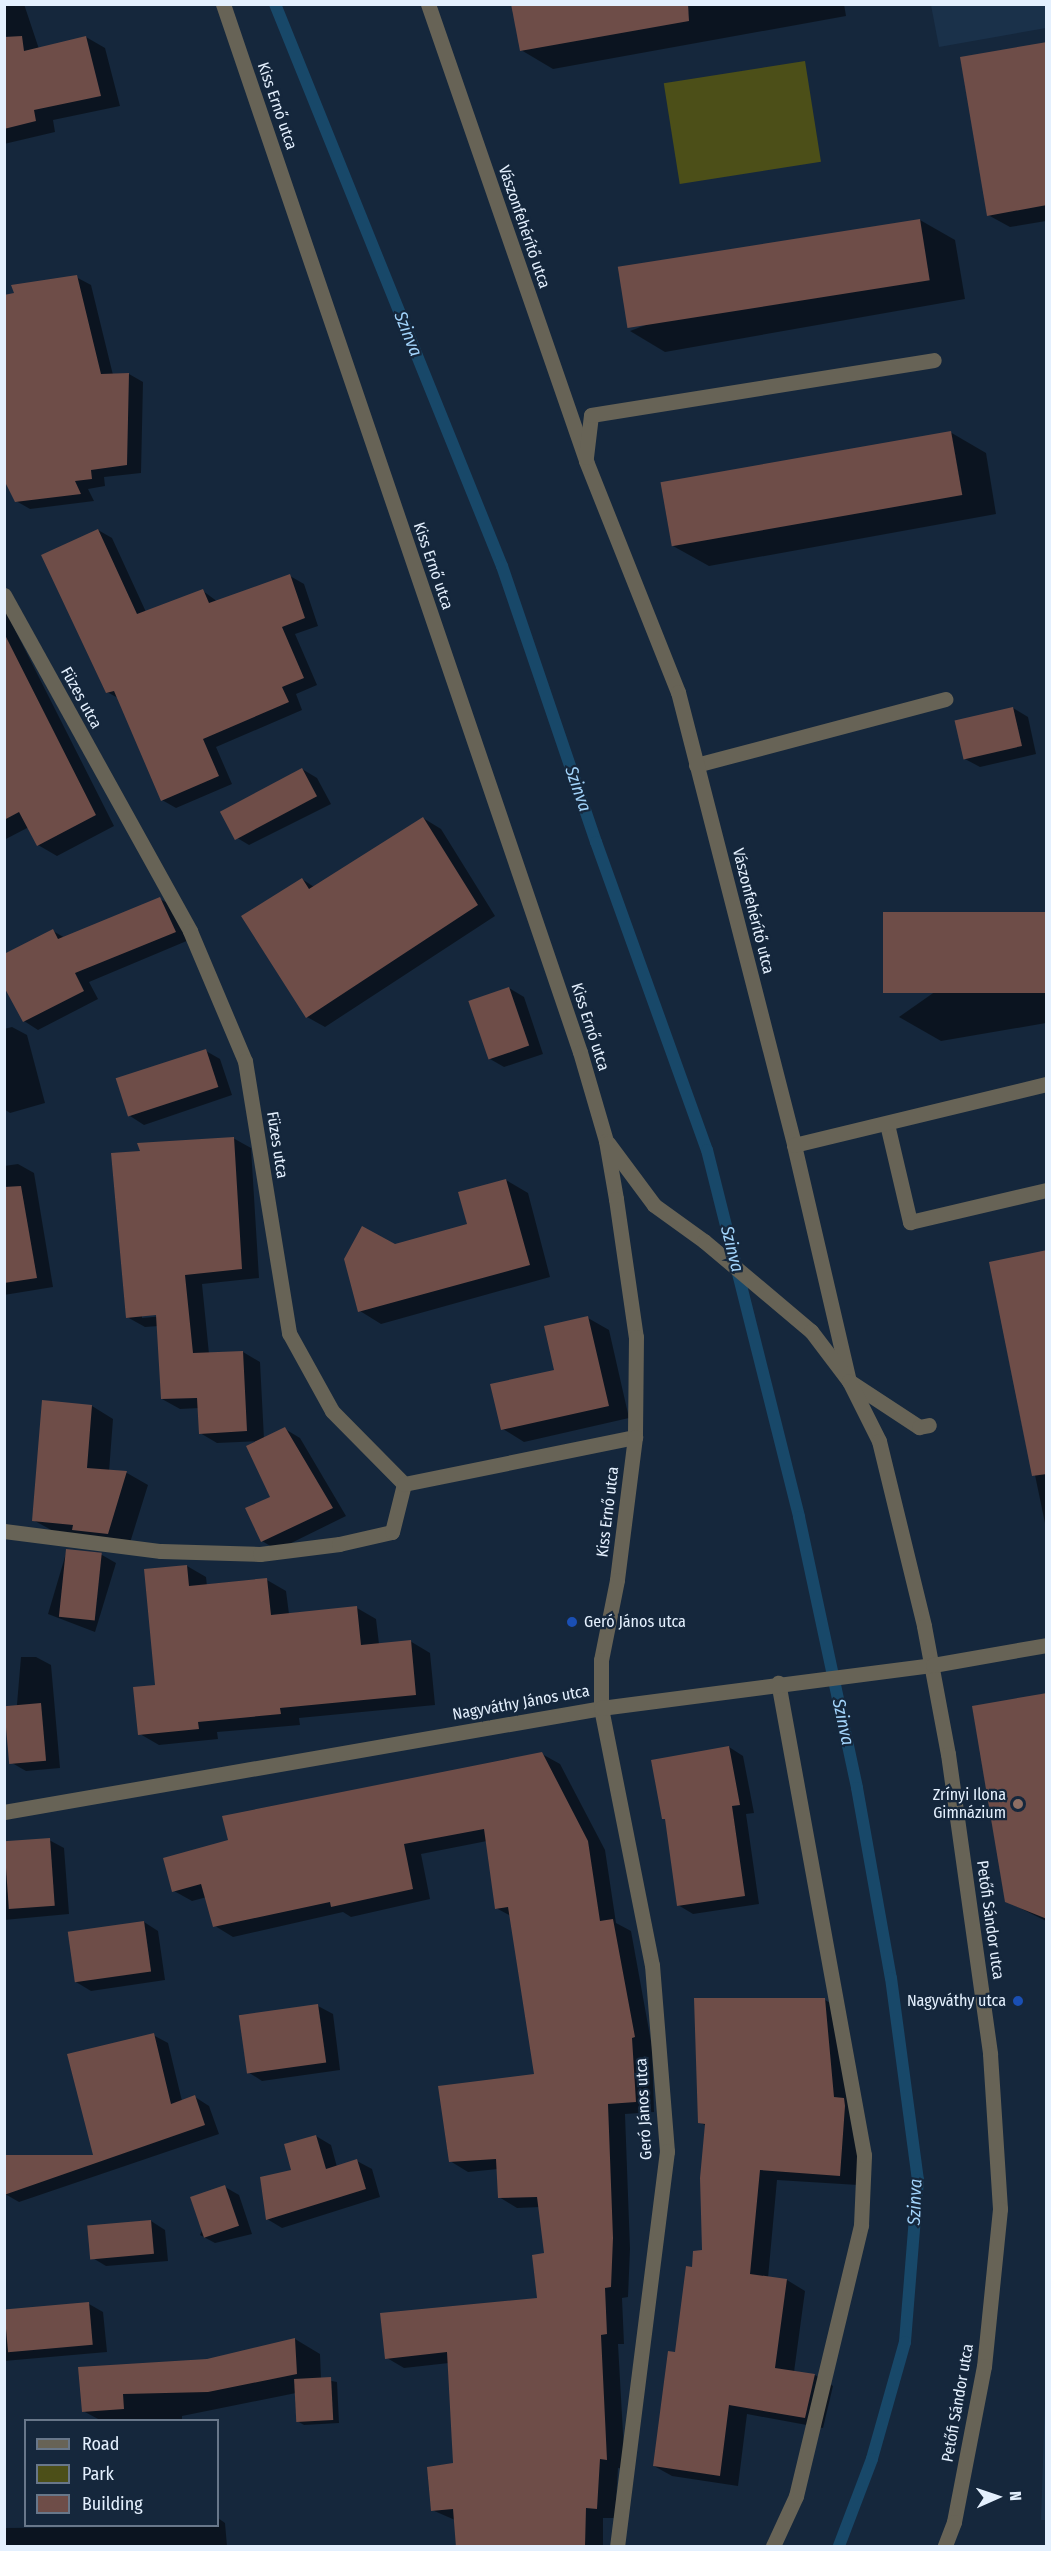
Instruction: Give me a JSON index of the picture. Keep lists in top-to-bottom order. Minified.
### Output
{"streets":{"street":["Kiss Ernő utca","Vászonfehérítő utca","Füzes utca","Nagyváthy János utca","Petőfi Sándor utca","Geró János utca"]},"crossings":[["Kiss Ernő utca","Vászonfehérítő utca"],["Kiss Ernő utca","Nagyváthy János utca"],["Kiss Ernő utca","Petőfi Sándor utca"],["Kiss Ernő utca","Geró János utca"],["Vászonfehérítő utca","Petőfi Sándor utca"],["Nagyváthy János utca","Petőfi Sándor utca"],["Nagyváthy János utca","Geró János utca"]],"water":["Szinva"],"places":["Geró János utca","Zrínyi Ilona Gimnázium","Nagyváthy utca"],"legend":["Road","Park","Building"],"north":"right"}
